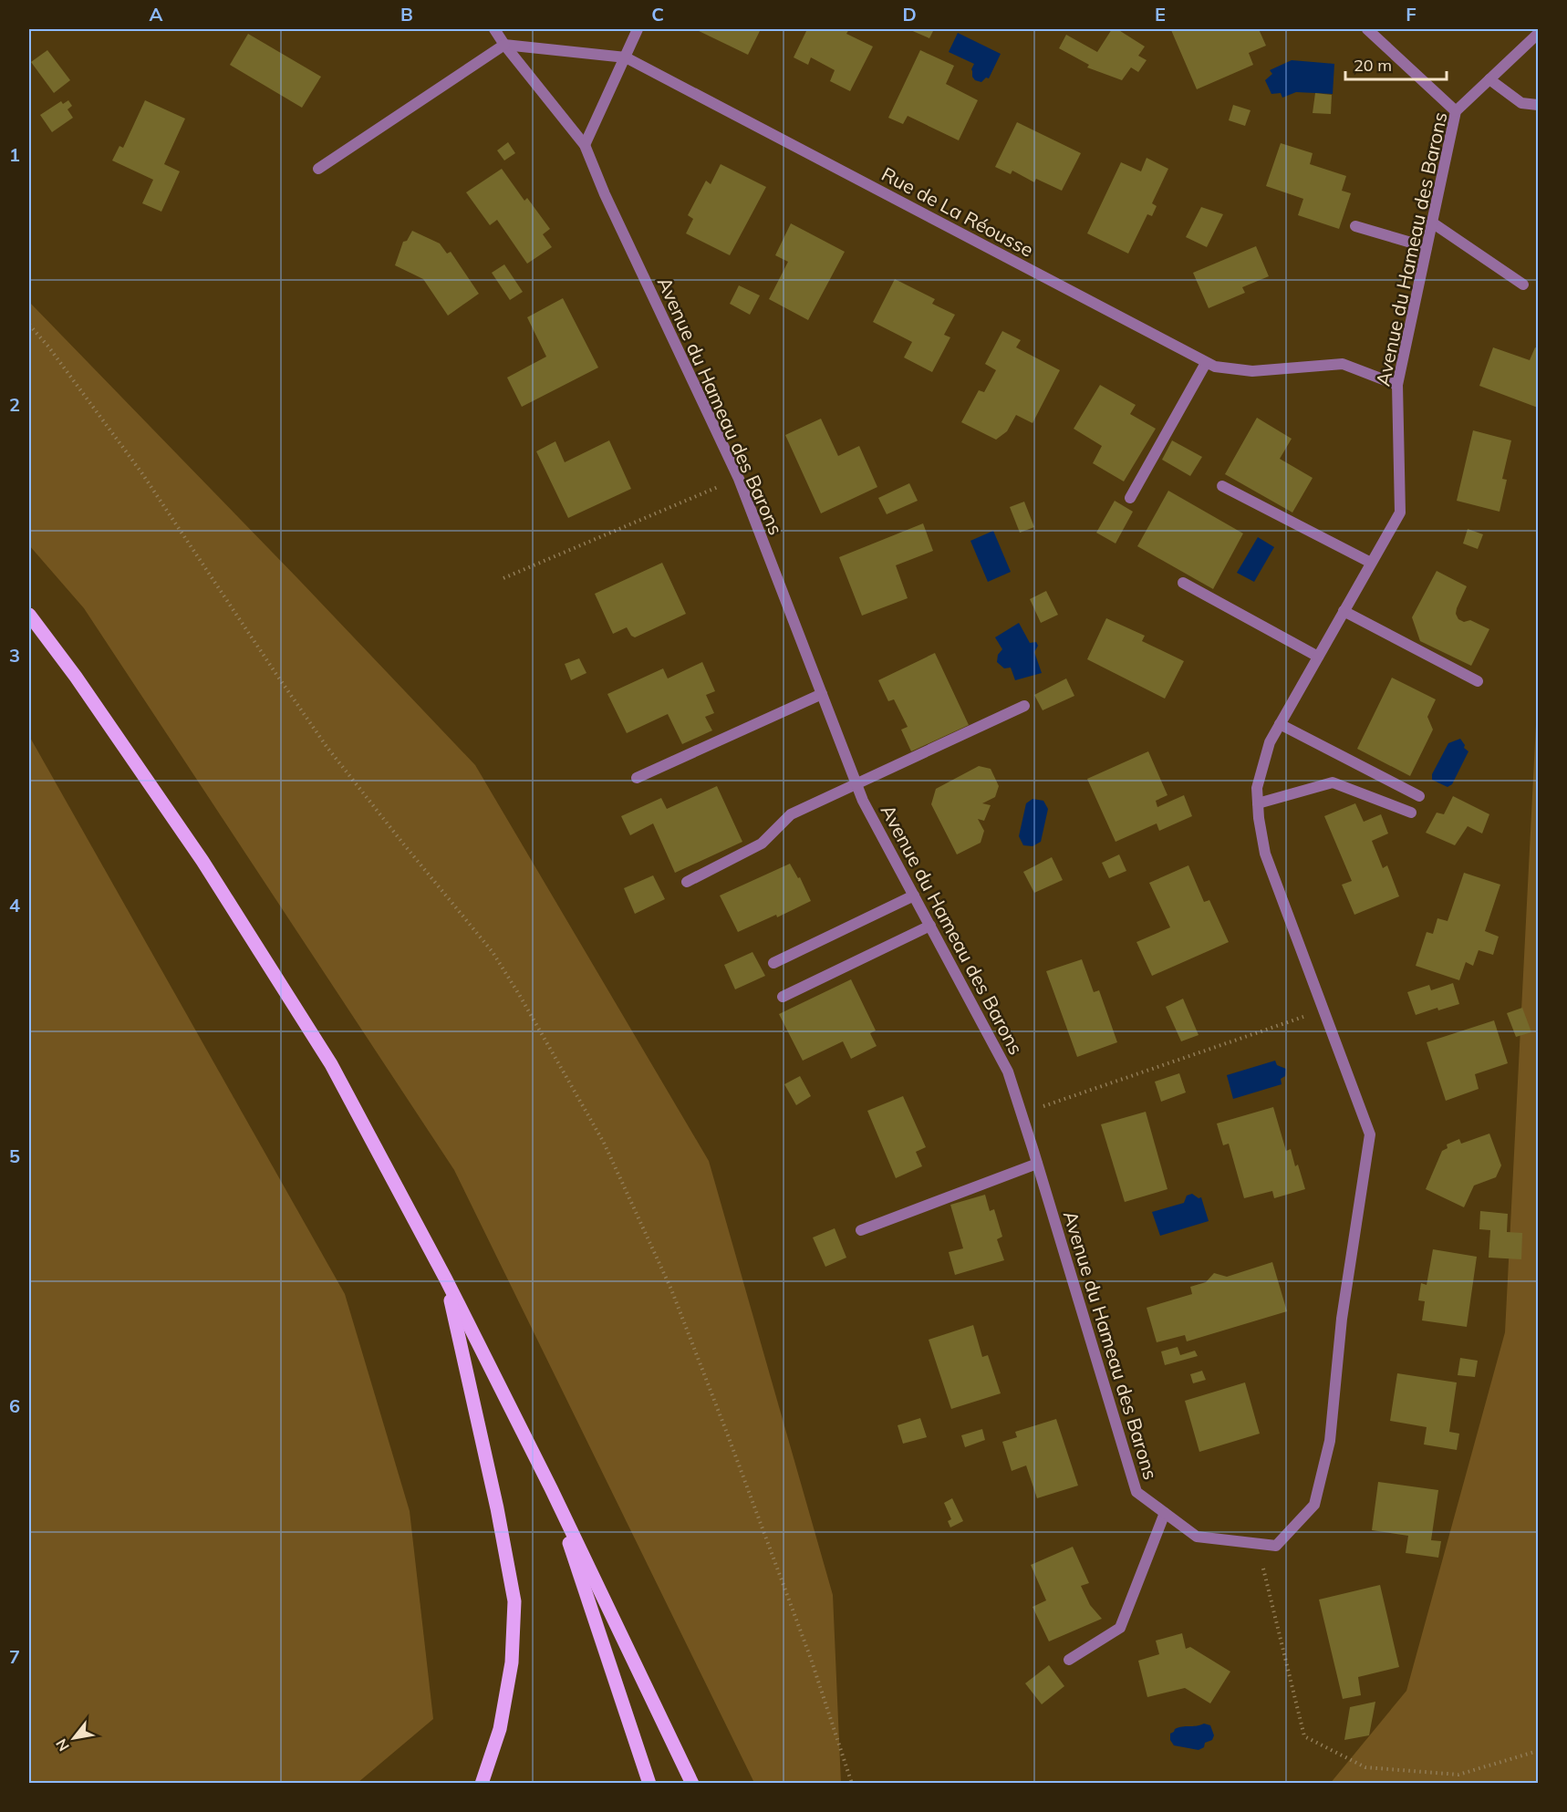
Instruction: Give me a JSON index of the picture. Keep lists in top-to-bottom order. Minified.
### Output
{"streets":{"street":["Rue de La Réousse","Avenue du Hameau des Barons"]},"crossings":[["Rue de La Réousse","Avenue du Hameau des Barons"]],"scale_bar":"20 m","north":"bottom left","grid":{"columns":["A","B","C","D","E","F"],"rows":["1","2","3","4","5","6","7"]}}
